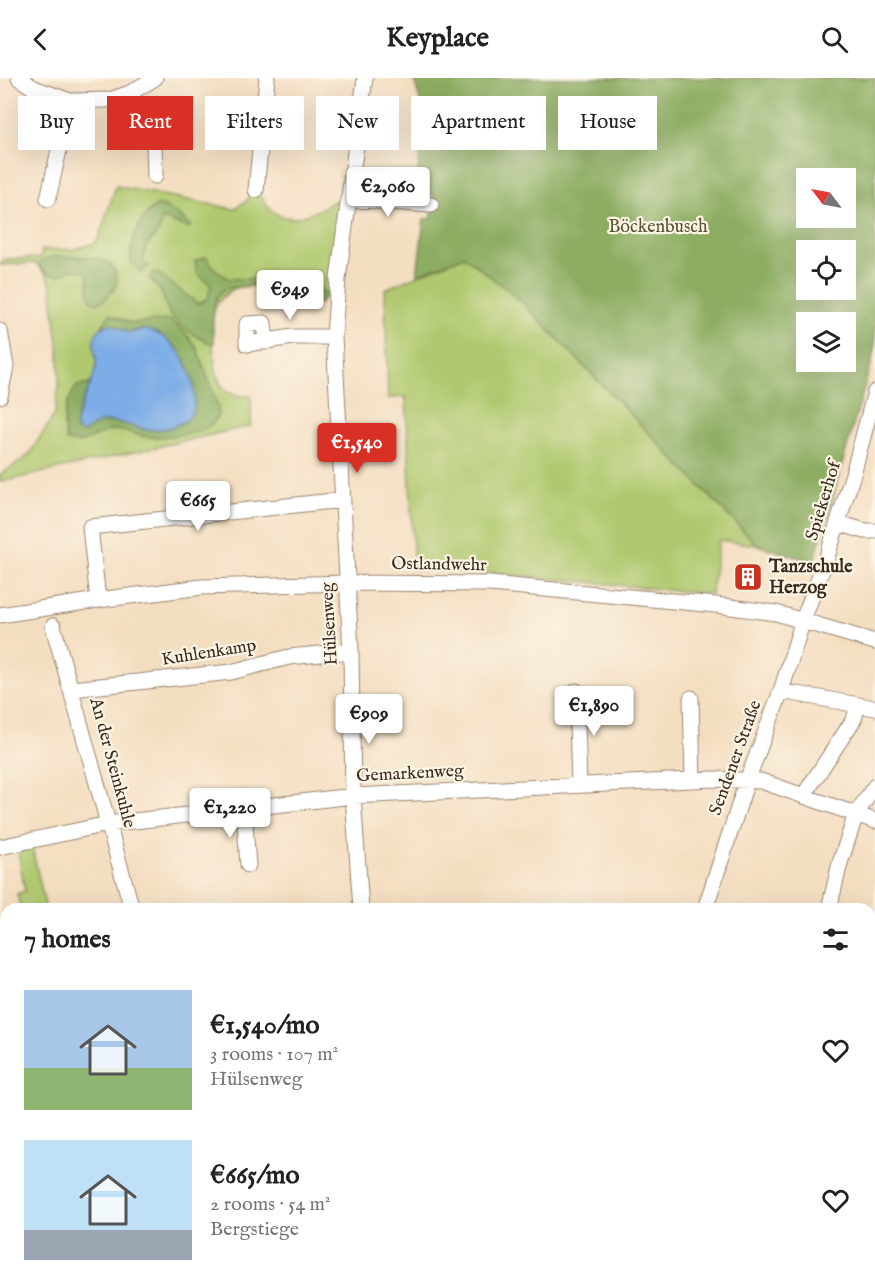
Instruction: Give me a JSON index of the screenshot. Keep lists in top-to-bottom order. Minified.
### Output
{"streets":{"street":["Spiekerhof","Ostlandwehr","Hülsenweg","Kuhlenkamp","Sendener Straße","An der Steinkuhle","Gemarkenweg"]},"crossings":[["Spiekerhof","Ostlandwehr"],["Spiekerhof","Sendener Straße"],["Ostlandwehr","Hülsenweg"],["Ostlandwehr","Sendener Straße"],["Hülsenweg","Kuhlenkamp"],["Hülsenweg","Gemarkenweg"],["Kuhlenkamp","An der Steinkuhle"],["Sendener Straße","Gemarkenweg"],["An der Steinkuhle","Gemarkenweg"]],"parks":["Böckenbusch"],"places":{"building":["Tanzschule Herzog"]},"north":"top left","page":{"header":"Keyplace","chip":["Buy","Rent","Filters","New","Apartment","House"],"price":["€2,060","€949","€1,540","€665","€1,890","€909","€1,220"],"heading":"7 homes","list":[{"name":"€1,540/mo","note":"3 rooms · 107 m² · Hülsenweg"},{"name":"€665/mo","note":"2 rooms · 54 m² · Bergstiege"}]}}
